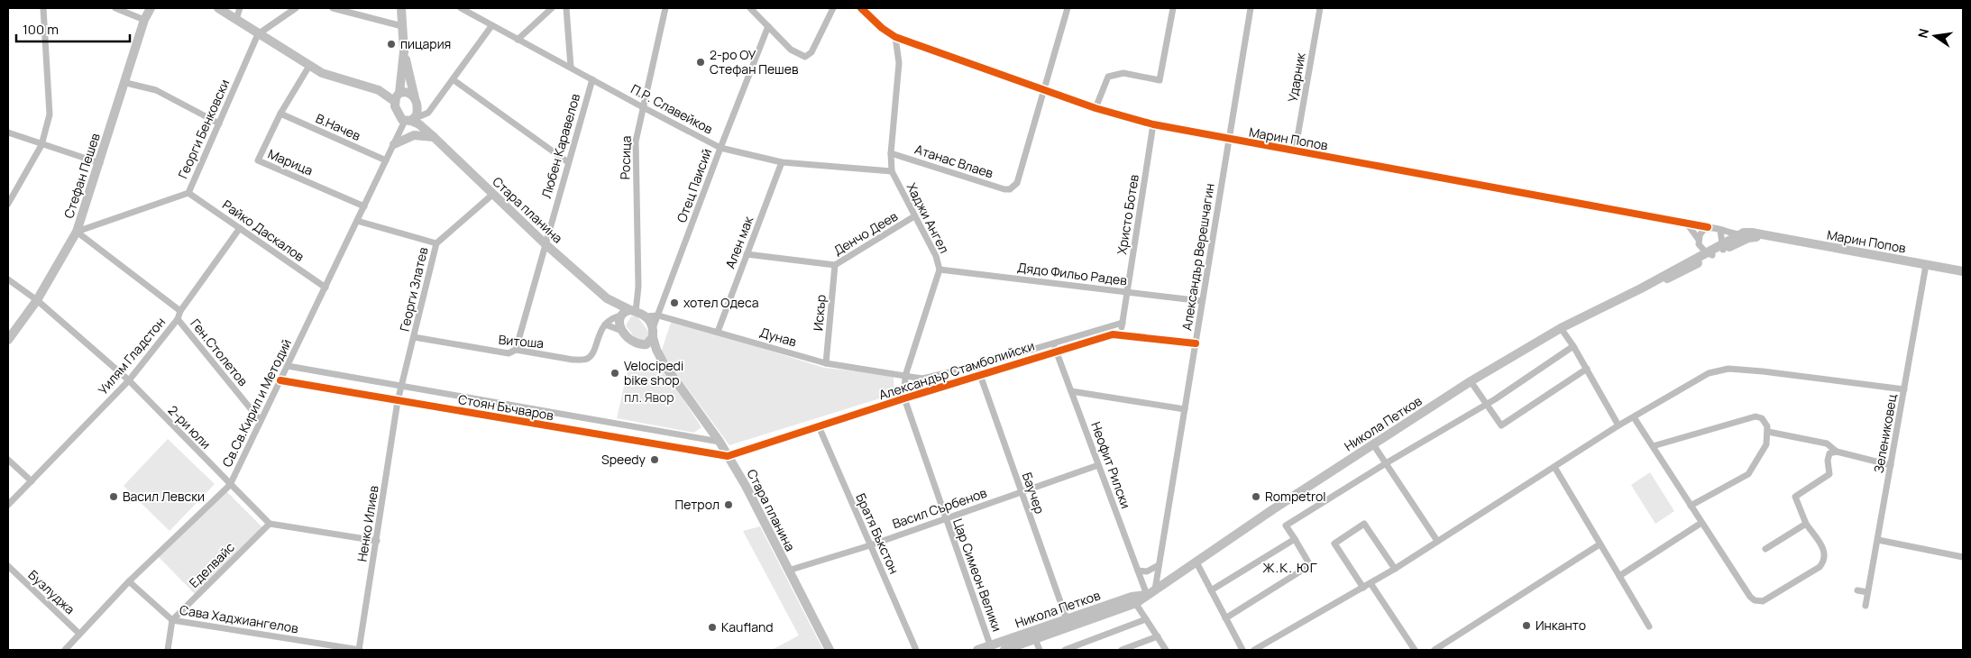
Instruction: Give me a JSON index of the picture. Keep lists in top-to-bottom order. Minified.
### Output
{"streets":{"street":["Ударник","П.Р. Славейков","В.Начев","Георги Бенковски","Марин Попов","Любен Каравелов","Росица","Атанас Влаев","Марица","Стефан Пешев","Отец Паисий","Стара планина","Христо Ботев","Хаджи Ангел","Райко Даскалов","Денчо Деев","Ален мак","Александър Верешчагин","Дядо Фильо Радев","Георги Златев","Искър","Дунав","Витоша","Ген.Столетов","Уилям Гладстон","Александър Стамболийски","Св.Св.Кирил и Методий","Стоян Бъчваров","Никола Петков","2-ри юли","Зелениковец","Неофит Рилски","Баучер","Васил Сърбенов","Ненко Илиев","Братя Бъкстон","Еделвайс","Цар Симеон Велики","Бузлуджа","Сава Хаджиангелов"]},"crossings":[["Ударник","Марин Попов"],["П.Р. Славейков","Любен Каравелов"],["П.Р. Славейков","Росица"],["П.Р. Славейков","Отец Паисий"],["П.Р. Славейков","Хаджи Ангел"],["П.Р. Славейков","Ален мак"],["П.Р. Славейков","Св.Св.Кирил и Методий"],["В.Начев","Марица"],["В.Начев","Св.Св.Кирил и Методий"],["Георги Бенковски","Стефан Пешев"],["Георги Бенковски","Райко Даскалов"],["Георги Бенковски","Ген.Столетов"],["Марин Попов","Атанас Влаев"],["Марин Попов","Христо Ботев"],["Марин Попов","Хаджи Ангел"],["Марин Попов","Александър Верешчагин"],["Марин Попов","Никола Петков"],["Марин Попов","Зелениковец"],["Любен Каравелов","Стара планина"],["Любен Каравелов","Витоша"],["Росица","Отец Паисий"],["Росица","Стара планина"],["Росица","Дунав"],["Атанас Влаев","Хаджи Ангел"],["Марица","Св.Св.Кирил и Методий"],["Стефан Пешев","Ген.Столетов"],["Стефан Пешев","2-ри юли"],["Отец Паисий","Стара планина"],["Отец Паисий","Дунав"],["Стара планина","Георги Златев"],["Стара планина","Дунав"],["Стара планина","Александър Стамболийски"],["Стара планина","Св.Св.Кирил и Методий"],["Стара планина","Стоян Бъчваров"],["Стара планина","Васил Сърбенов"],["Христо Ботев","Дядо Фильо Радев"],["Христо Ботев","Александър Стамболийски"],["Хаджи Ангел","Денчо Деев"],["Хаджи Ангел","Дядо Фильо Радев"],["Хаджи Ангел","Дунав"],["Хаджи Ангел","Александър Стамболийски"],["Хаджи Ангел","Цар Симеон Велики"],["Райко Даскалов","Уилям Гладстон"],["Райко Даскалов","Св.Св.Кирил и Методий"],["Денчо Деев","Ален мак"],["Денчо Деев","Искър"],["Ален мак","Дунав"],["Александър Верешчагин","Дядо Фильо Радев"],["Александър Верешчагин","Александър Стамболийски"],["Александър Верешчагин","Никола Петков"],["Александър Верешчагин","Неофит Рилски"],["Георги Златев","Витоша"],["Георги Златев","Стоян Бъчваров"],["Георги Златев","Ненко Илиев"],["Искър","Дунав"],["Дунав","Александър Стамболийски"],["Ген.Столетов","Уилям Гладстон"],["Ген.Столетов","Св.Св.Кирил и Методий"],["Уилям Гладстон","2-ри юли"],["Александър Стамболийски","Стоян Бъчваров"],["Александър Стамболийски","Неофит Рилски"],["Александър Стамболийски","Баучер"],["Александър Стамболийски","Братя Бъкстон"],["Св.Св.Кирил и Методий","Стоян Бъчваров"],["Св.Св.Кирил и Методий","2-ри юли"],["Св.Св.Кирил и Методий","Бузлуджа"],["Св.Св.Кирил и Методий","Сава Хаджиангелов"],["Стоян Бъчваров","Ненко Илиев"],["Никола Петков","Неофит Рилски"],["Никола Петков","Баучер"],["Никола Петков","Цар Симеон Велики"],["2-ри юли","Еделвайс"],["Неофит Рилски","Васил Сърбенов"],["Баучер","Васил Сърбенов"],["Васил Сърбенов","Братя Бъкстон"],["Васил Сърбенов","Цар Симеон Велики"],["Ненко Илиев","Сава Хаджиангелов"],["Еделвайс","Сава Хаджиангелов"]],"districts":["Ж.К. ЮГ"],"parks":["пл. Явор"],"places":["пицария","2-ро ОУ Стефан Пешев","хотел Одеса","Velocipedi bike shop","Speedy","Васил Левски","Rompetrol","Петрол","Инканто","Kaufland"],"scale_bar":"100 m","north":"left"}
